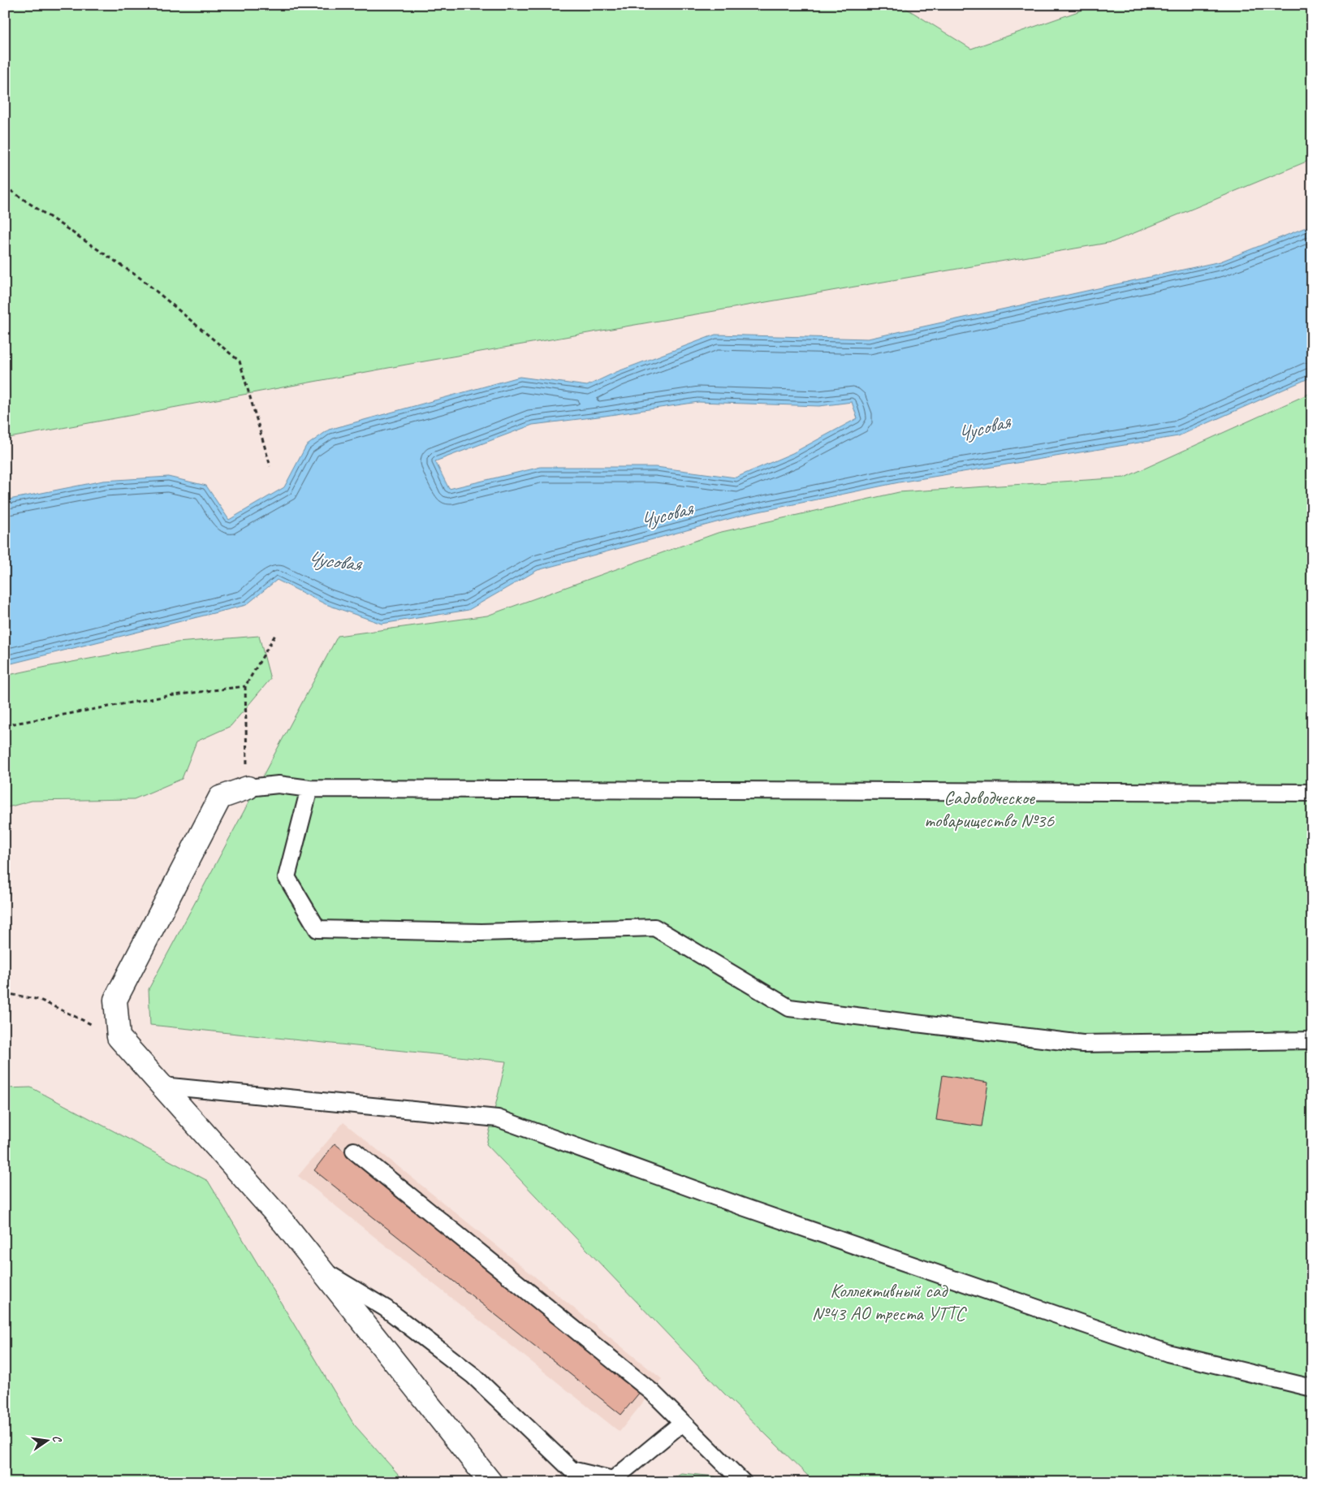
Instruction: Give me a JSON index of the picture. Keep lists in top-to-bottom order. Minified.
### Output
{"water":["Чусовая"],"parks":["Садоводческое товарищество №36","Коллективный сад №43 АО треста УТТС"],"north":"right"}
